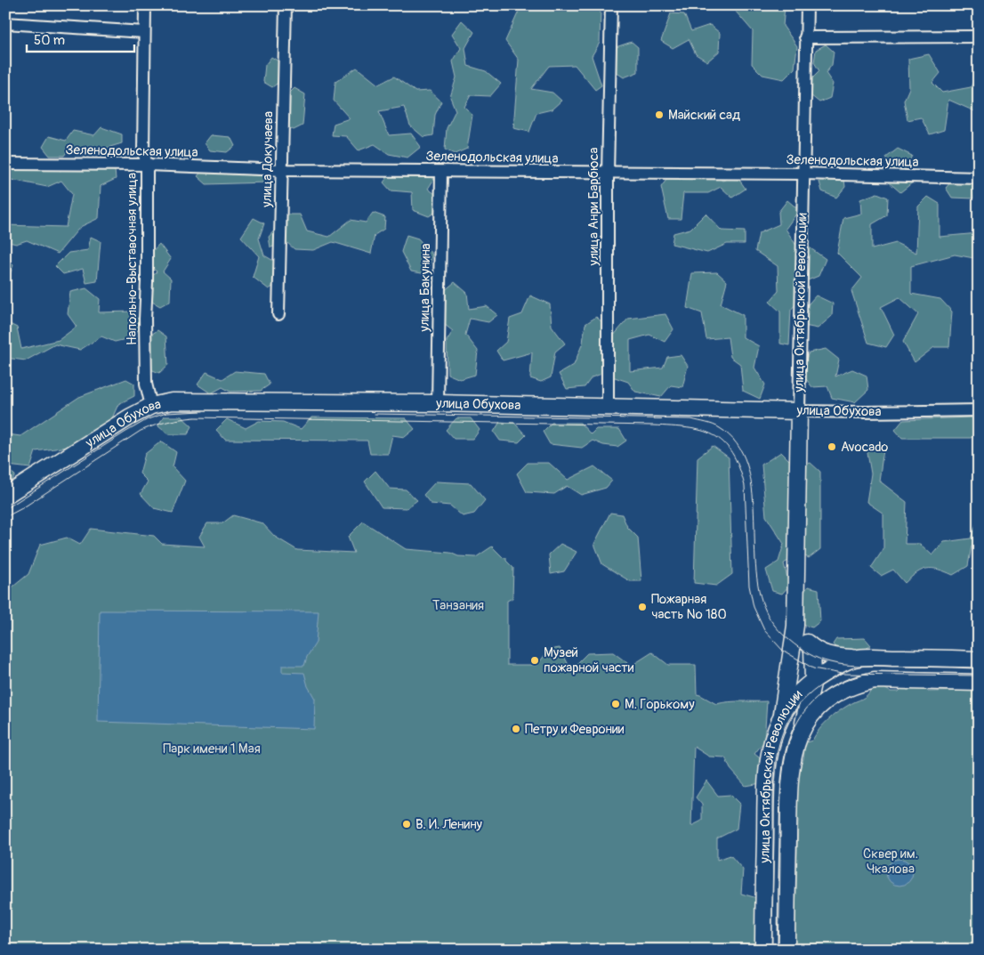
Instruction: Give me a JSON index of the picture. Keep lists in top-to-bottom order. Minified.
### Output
{"streets":{"street":["Зеленодольская улица","улица Докучаева","улица Анри Барбюса","Напольно-Выставочная улица","улица Бакунина","улица Октябрьской Революции","улица Обухова"]},"crossings":[["Зеленодольская улица","улица Докучаева"],["Зеленодольская улица","улица Анри Барбюса"],["Зеленодольская улица","Напольно-Выставочная улица"],["Зеленодольская улица","улица Бакунина"],["Зеленодольская улица","улица Октябрьской Революции"],["улица Анри Барбюса","улица Обухова"],["Напольно-Выставочная улица","улица Обухова"],["улица Бакунина","улица Обухова"],["улица Октябрьской Революции","улица Обухова"]],"parks":["Танзания","Парк имени 1 Мая","Сквер им. Чкалова"],"places":["Майский сад","Avocado","Пожарная часть № 180","Музей пожарной части","М. Горькому","Петру и Февронии","В. И. Ленину"],"scale_bar":"50 m"}
